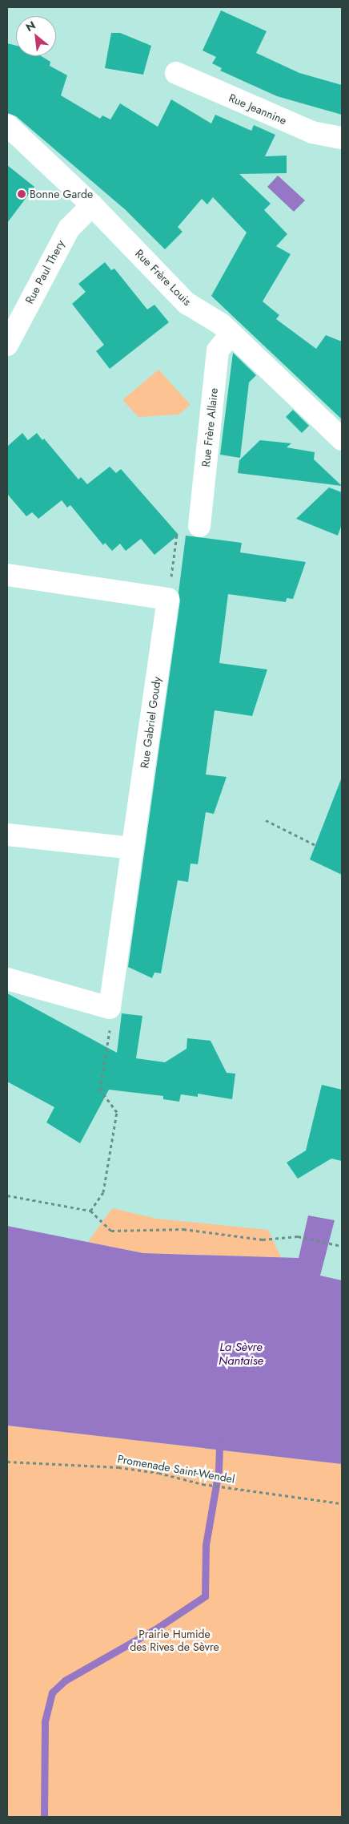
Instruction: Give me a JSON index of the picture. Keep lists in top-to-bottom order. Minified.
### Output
{"streets":{"street":["Rue Jeannine","Rue Paul Thery","Rue Frère Louis","Rue Frère Allaire","Rue Gabriel Goudy"],"path":["Promenade Saint-Wendel"]},"crossings":[["Rue Paul Thery","Rue Frère Louis"],["Rue Frère Louis","Rue Frère Allaire"]],"water":["La Sèvre Nantaise"],"parks":["Prairie Humide des Rives de Sèvre"],"places":["Bonne Garde"],"north":"top left"}
